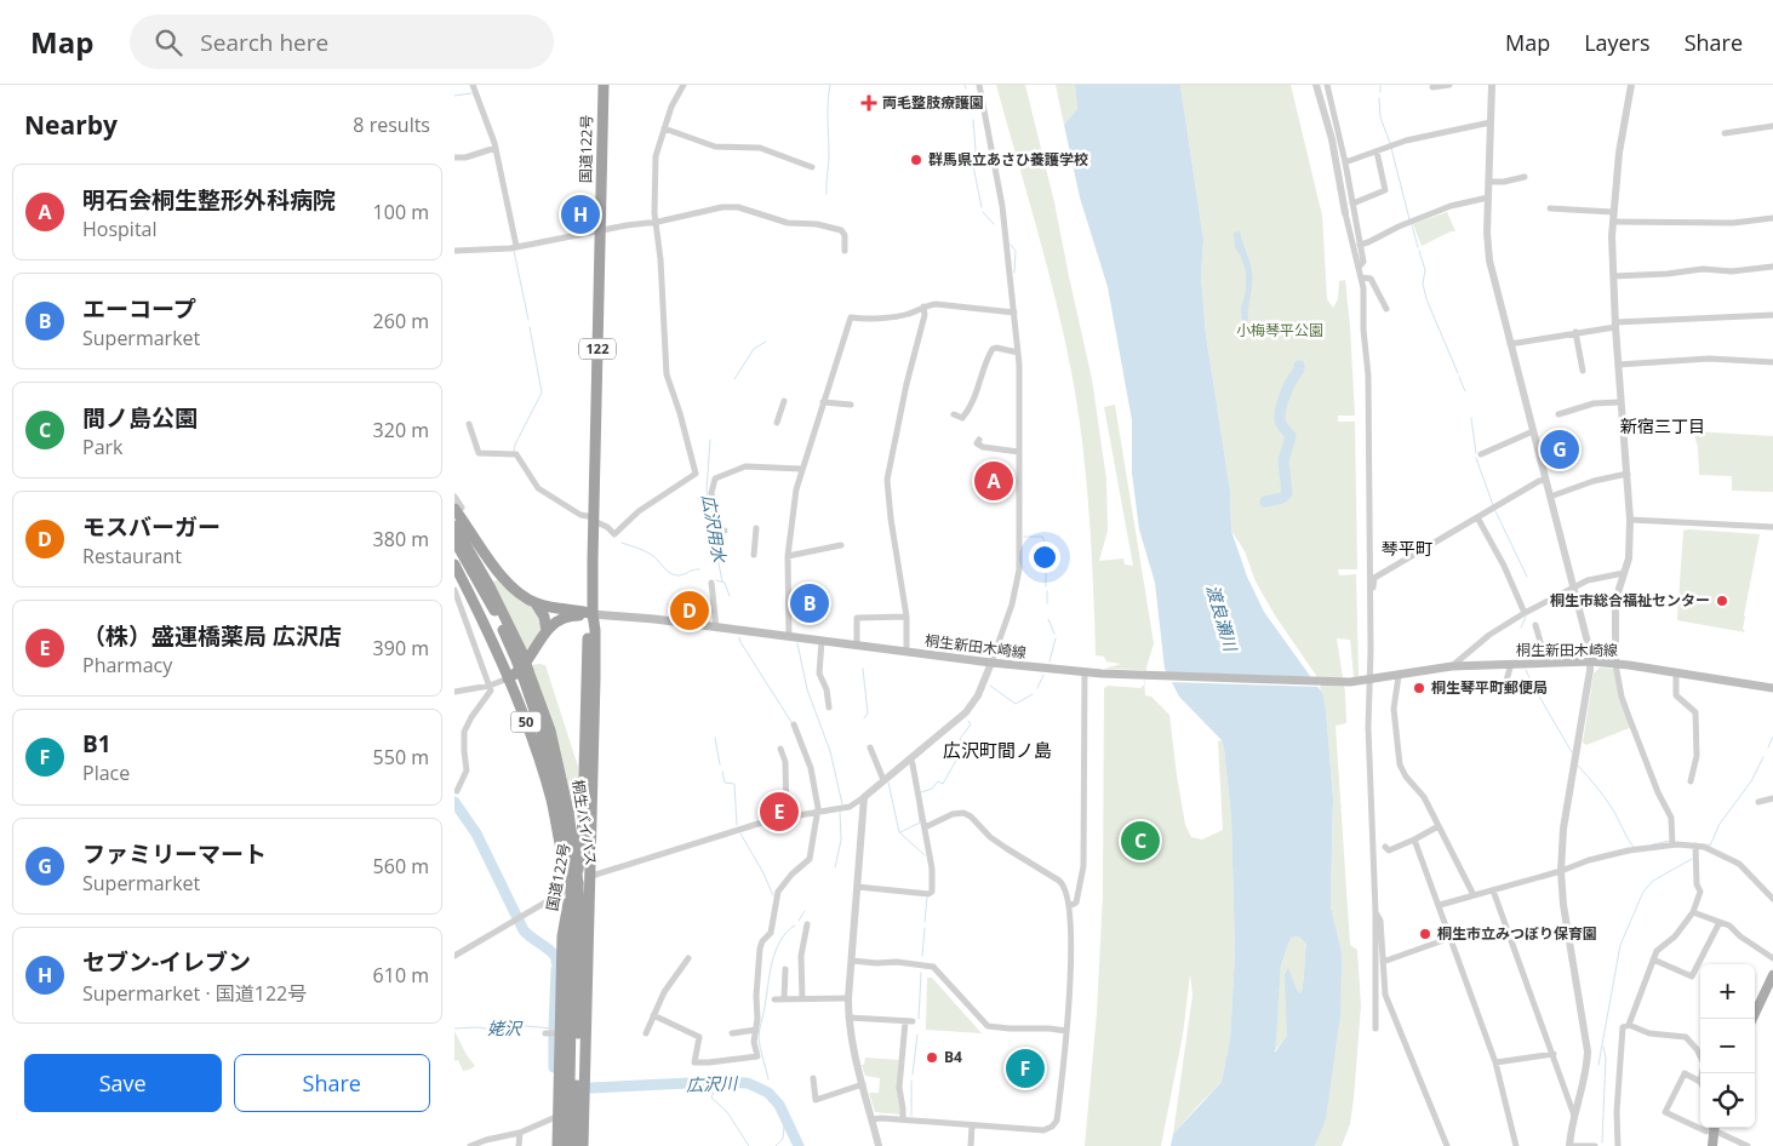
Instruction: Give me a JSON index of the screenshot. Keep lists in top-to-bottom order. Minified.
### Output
{"streets":{"highway":["国道122号","122","50","桐生バイパス"],"main road":["桐生新田木崎線"]},"crossings":[["国道122号","桐生新田木崎線"],["国道122号","50"]],"districts":["新宿三丁目","琴平町","広沢町間ノ島"],"water":["広沢用水","渡良瀬川","姥沢","広沢川"],"parks":["小梅琴平公園"],"places":{"health":["両毛整肢療護園"],"other":["群馬県立あさひ養護学校","桐生市総合福祉センター","桐生琴平町郵便局","桐生市立みつぼり保育園","B4"]},"page":{"header":"Map","search":"Search here","nav":["Map","Layers","Share"],"heading":["Nearby","8 results"],"list":[{"mark":"A","name":"明石会桐生整形外科病院","note":"Hospital","value":"100 m"},{"mark":"B","name":"エーコープ","note":"Supermarket","value":"260 m"},{"mark":"C","name":"間ノ島公園","note":"Park","value":"320 m"},{"mark":"D","name":"モスバーガー","note":"Restaurant","value":"380 m"},{"mark":"E","name":"（株）盛運橋薬局 広沢店","note":"Pharmacy","value":"390 m"},{"mark":"F","name":"B1","note":"Place","value":"550 m"},{"mark":"G","name":"ファミリーマート","note":"Supermarket","value":"560 m"},{"mark":"H","name":"セブン-イレブン","note":"Supermarket · 国道122号","value":"610 m"}],"pins":["H","G","A","B","D","E","C","F"],"map_buttons":["+","−"],"buttons":["Save","Share"]}}
